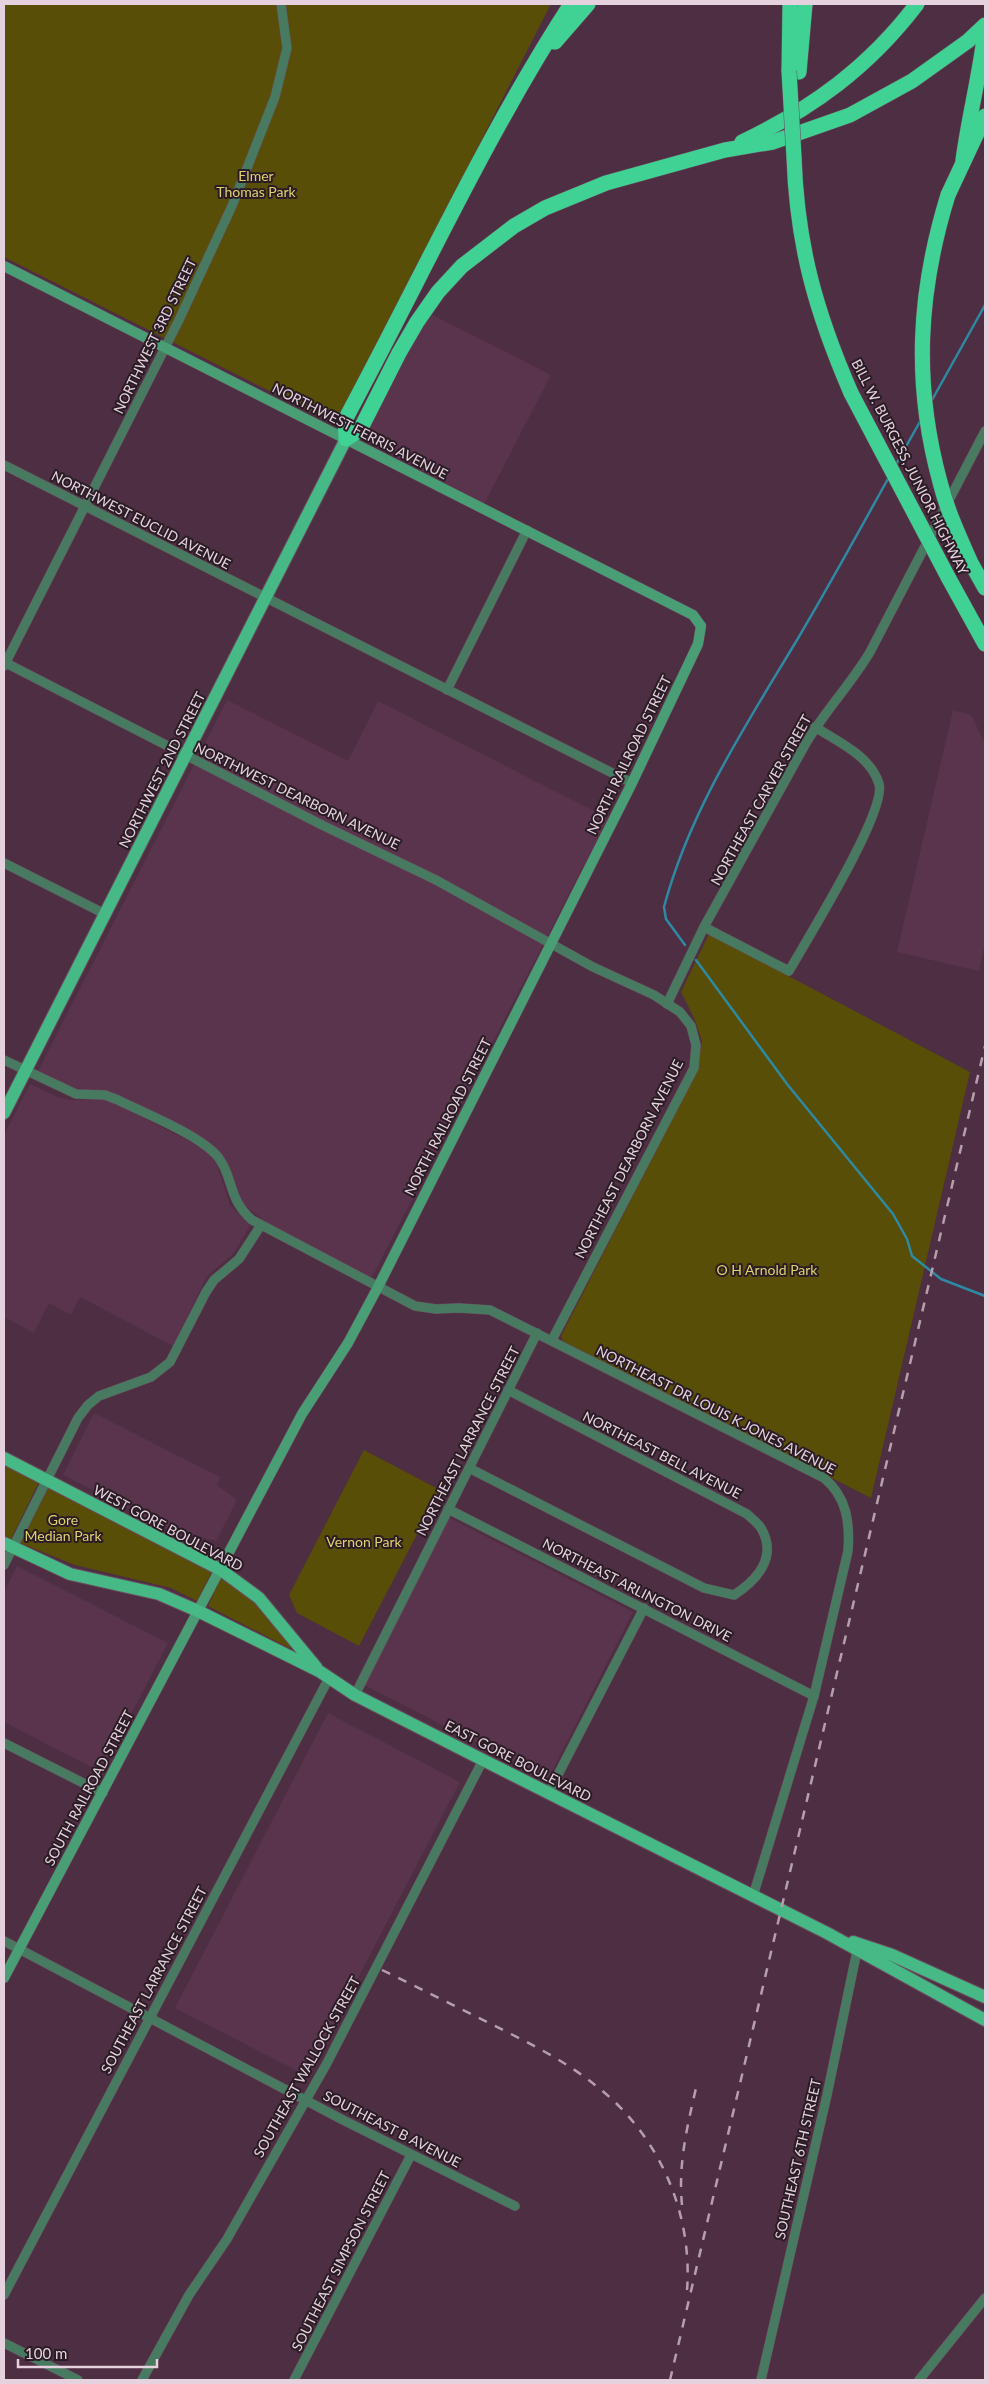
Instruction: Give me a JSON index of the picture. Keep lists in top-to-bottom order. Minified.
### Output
{"streets":{"highway":["BILL W. BURGESS, JUNIOR HIGHWAY"],"main road":["NORTHWEST 2ND STREET","WEST GORE BOULEVARD","EAST GORE BOULEVARD"],"street":["NORTHWEST 3RD STREET","NORTHWEST FERRIS AVENUE","NORTHWEST EUCLID AVENUE","NORTH RAILROAD STREET","NORTHWEST DEARBORN AVENUE","NORTHEAST CARVER STREET","NORTHEAST DEARBORN AVENUE","NORTHEAST DR LOUIS K JONES AVENUE","NORTHEAST LARRANCE STREET","NORTHEAST BELL AVENUE","NORTHEAST ARLINGTON DRIVE","SOUTH RAILROAD STREET","SOUTHEAST LARRANCE STREET","SOUTHEAST WALLOCK STREET","SOUTHEAST B AVENUE","SOUTHEAST 6TH STREET","SOUTHEAST SIMPSON STREET"]},"crossings":[["NORTHWEST 3RD STREET","NORTHWEST FERRIS AVENUE"],["NORTHWEST 3RD STREET","NORTHWEST EUCLID AVENUE"],["NORTHWEST 3RD STREET","NORTHWEST DEARBORN AVENUE"],["NORTHWEST FERRIS AVENUE","NORTH RAILROAD STREET"],["NORTHWEST FERRIS AVENUE","NORTHWEST 2ND STREET"],["NORTHWEST EUCLID AVENUE","NORTH RAILROAD STREET"],["NORTHWEST EUCLID AVENUE","NORTHWEST 2ND STREET"],["NORTH RAILROAD STREET","NORTHWEST DEARBORN AVENUE"],["NORTH RAILROAD STREET","NORTHEAST DEARBORN AVENUE"],["NORTH RAILROAD STREET","WEST GORE BOULEVARD"],["NORTH RAILROAD STREET","EAST GORE BOULEVARD"],["NORTH RAILROAD STREET","SOUTH RAILROAD STREET"],["NORTHWEST 2ND STREET","NORTHWEST DEARBORN AVENUE"],["NORTHWEST DEARBORN AVENUE","NORTHEAST DEARBORN AVENUE"],["NORTHEAST CARVER STREET","NORTHEAST DEARBORN AVENUE"],["NORTHEAST DEARBORN AVENUE","NORTHEAST DR LOUIS K JONES AVENUE"],["NORTHEAST DR LOUIS K JONES AVENUE","NORTHEAST ARLINGTON DRIVE"],["NORTHEAST DR LOUIS K JONES AVENUE","EAST GORE BOULEVARD"],["NORTHEAST LARRANCE STREET","NORTHEAST BELL AVENUE"],["NORTHEAST LARRANCE STREET","NORTHEAST ARLINGTON DRIVE"],["NORTHEAST LARRANCE STREET","EAST GORE BOULEVARD"],["WEST GORE BOULEVARD","EAST GORE BOULEVARD"],["WEST GORE BOULEVARD","SOUTHEAST LARRANCE STREET"],["EAST GORE BOULEVARD","SOUTH RAILROAD STREET"],["EAST GORE BOULEVARD","SOUTHEAST LARRANCE STREET"],["EAST GORE BOULEVARD","SOUTHEAST WALLOCK STREET"],["EAST GORE BOULEVARD","SOUTHEAST 6TH STREET"],["SOUTH RAILROAD STREET","SOUTHEAST B AVENUE"],["SOUTHEAST LARRANCE STREET","SOUTHEAST B AVENUE"],["SOUTHEAST WALLOCK STREET","SOUTHEAST B AVENUE"],["SOUTHEAST B AVENUE","SOUTHEAST SIMPSON STREET"]],"parks":["Elmer Thomas Park","O H Arnold Park","Gore Median Park","Vernon Park"],"scale_bar":"100 m"}
